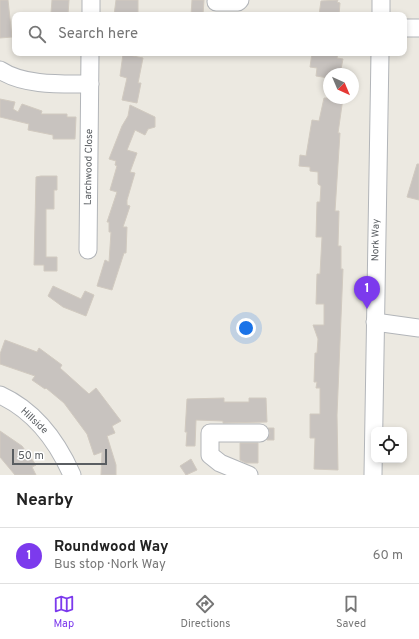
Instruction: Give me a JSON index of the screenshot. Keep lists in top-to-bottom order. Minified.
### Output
{"streets":{"street":["Larchwood Close","Nork Way","Hillside"]},"scale_bar":"50 m","north":"bottom right","page":{"search":"Search here","pins":"1","scale":"50 m","heading":"Nearby","list":[{"mark":"1","name":"Roundwood Way","note":"Bus stop · Nork Way","value":"60 m"}],"nav":["Map","Directions","Saved"]}}
